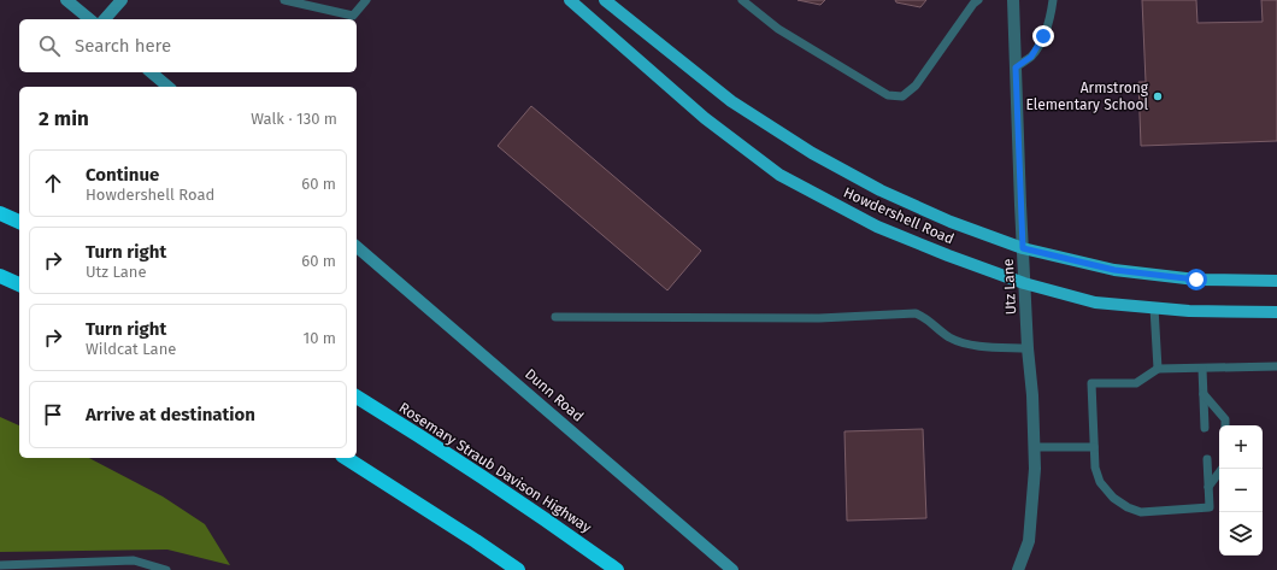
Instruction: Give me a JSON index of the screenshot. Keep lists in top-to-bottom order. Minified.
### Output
{"streets":{"highway":["Rosemary Straub Davison Highway"],"main road":["Howdershell Road"],"street":["Utz Lane","Dunn Road"]},"crossings":[["Howdershell Road","Utz Lane"]],"places":["Armstrong Elementary School"],"page":{"search":"Search here","heading":["2 min","Walk · 130 m"],"list":[["Continue","Howdershell Road","60 m"],["Turn right","Utz Lane","60 m"],["Turn right","Wildcat Lane","10 m"],"Arrive at destination"],"map_buttons":["+","−"]}}
